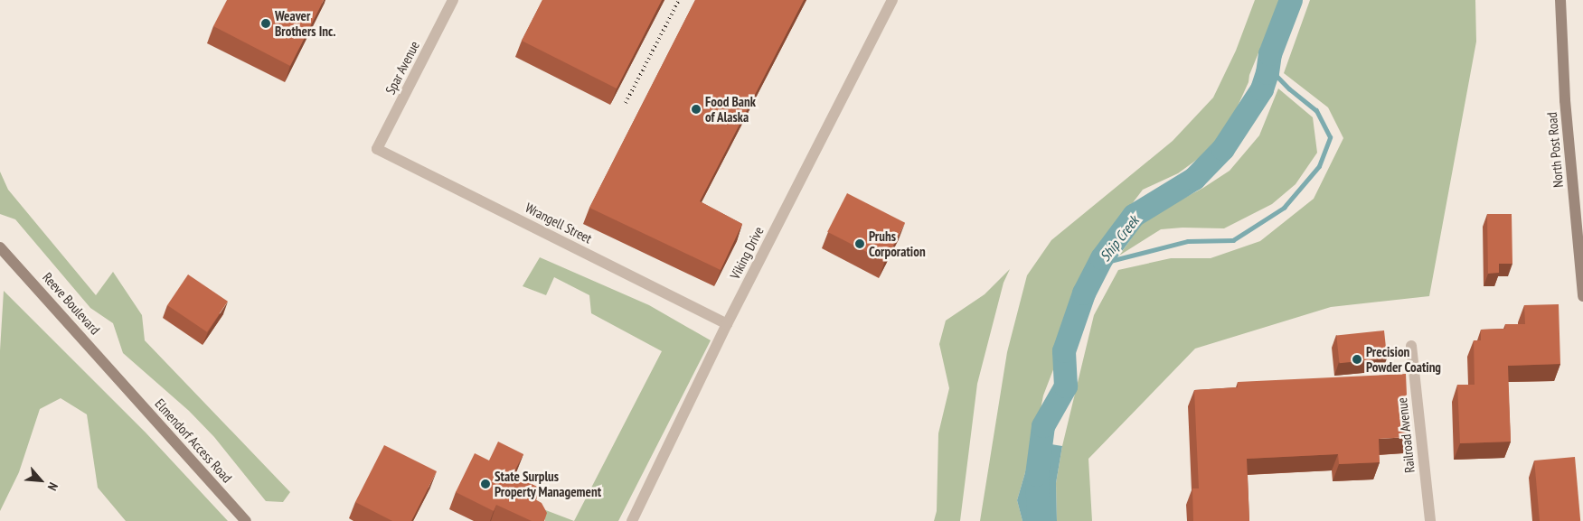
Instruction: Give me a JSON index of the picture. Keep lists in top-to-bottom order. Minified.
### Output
{"streets":{"street":["Spar Avenue","North Post Road","Wrangell Street","Viking Drive","Reeve Boulevard","Railroad Avenue","Elmendorf Access Road"]},"crossings":[["Spar Avenue","Wrangell Street"],["Wrangell Street","Viking Drive"],["Reeve Boulevard","Elmendorf Access Road"]],"water":["Ship Creek"],"places":["Weaver Brothers Inc.","Food Bank of Alaska","Pruhs Corporation","Precision Powder Coating","State Surplus Property Management"],"north":"bottom right"}
